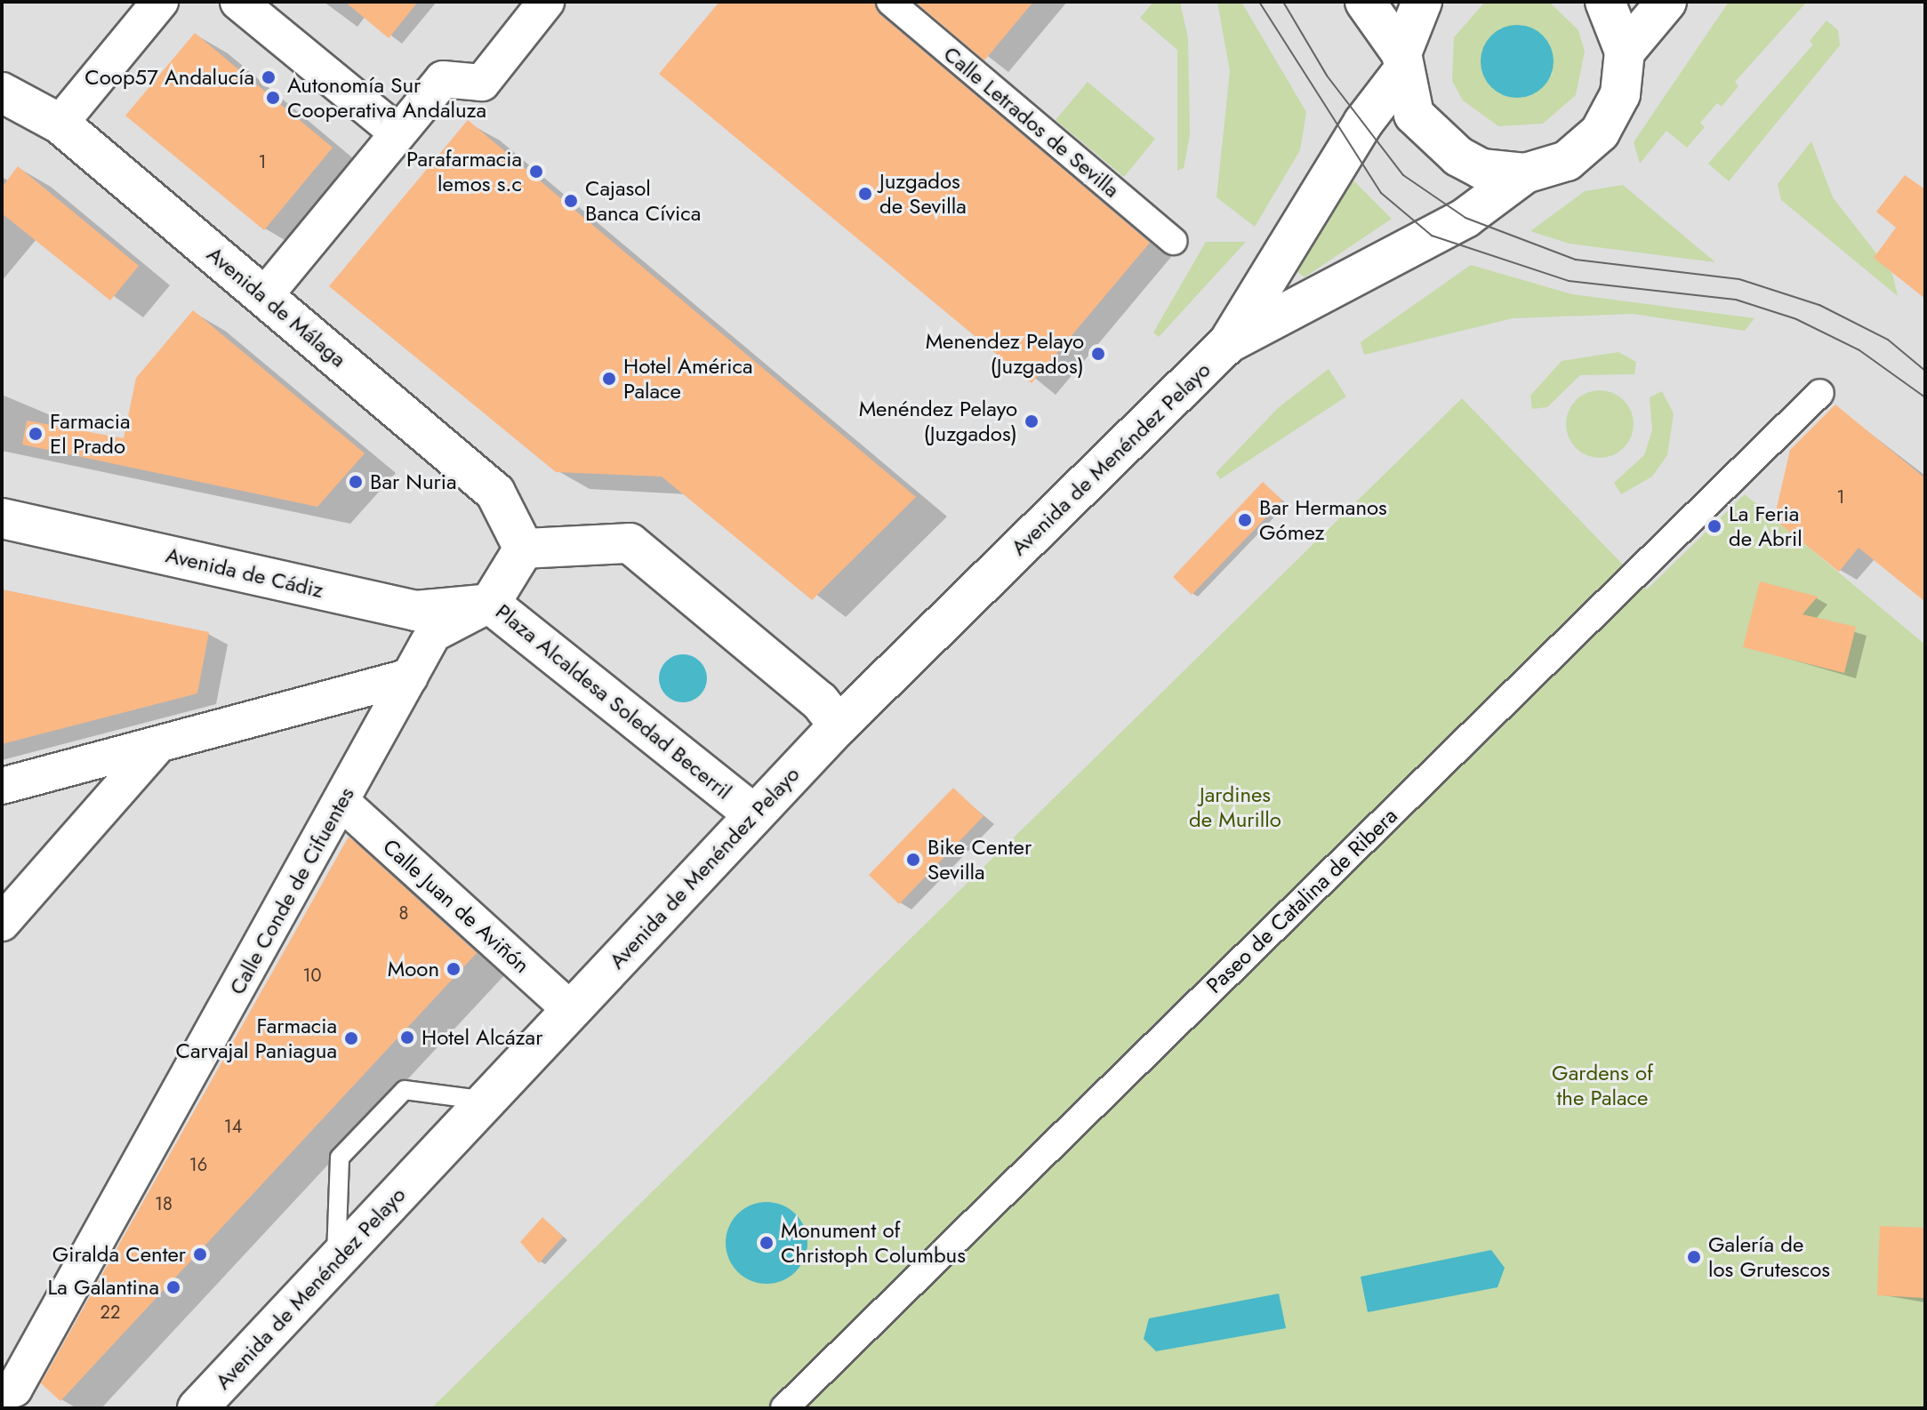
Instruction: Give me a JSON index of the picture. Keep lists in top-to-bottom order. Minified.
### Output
{"streets":{"main road":["Avenida de Málaga","Avenida de Menéndez Pelayo","Avenida de Cádiz","Plaza Alcaldesa Soledad Becerril"],"street":["Calle Letrados de Sevilla","Calle Conde de Cifuentes","Paseo de Catalina de Ribera","Calle Juan de Aviñón"]},"crossings":[["Avenida de Málaga","Plaza Alcaldesa Soledad Becerril"],["Avenida de Menéndez Pelayo","Plaza Alcaldesa Soledad Becerril"],["Avenida de Menéndez Pelayo","Calle Juan de Aviñón"],["Avenida de Cádiz","Plaza Alcaldesa Soledad Becerril"],["Avenida de Cádiz","Calle Conde de Cifuentes"],["Plaza Alcaldesa Soledad Becerril","Calle Conde de Cifuentes"],["Calle Conde de Cifuentes","Calle Juan de Aviñón"]],"parks":["Jardines de Murillo","Gardens of the Palace"],"places":["Coop57 Andalucía","Autonomía Sur Cooperativa Andaluza","Parafarmacia lemos s.c","Juzgados de Sevilla","Cajasol Banca Cívica","Menendez Pelayo (Juzgados)","Hotel América Palace","Menéndez Pelayo (Juzgados)","Farmacia El Prado","Bar Nuria","Bar Hermanos Gómez","La Feria de Abril","Bike Center Sevilla","Moon","Hotel Alcázar","Farmacia Carvajal Paniagua","Monument of Christoph Columbus","Giralda Center","Galería de los Grutescos","La Galantina"],"house_numbers":["1","1","8","10","14","16","18","22"]}
